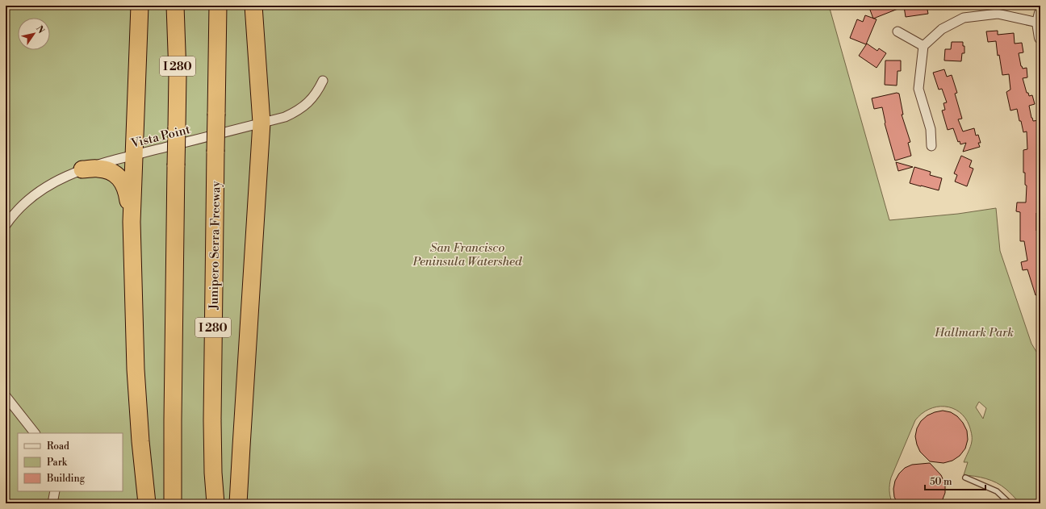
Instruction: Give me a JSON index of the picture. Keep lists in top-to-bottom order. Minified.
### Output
{"streets":{"highway":["I 280","Junipero Serra Freeway"],"street":["Vista Point"]},"parks":["San Francisco Peninsula Watershed","Hallmark Park"],"legend":["Road","Park","Building"],"scale_bar":"50 m","north":"top right"}
